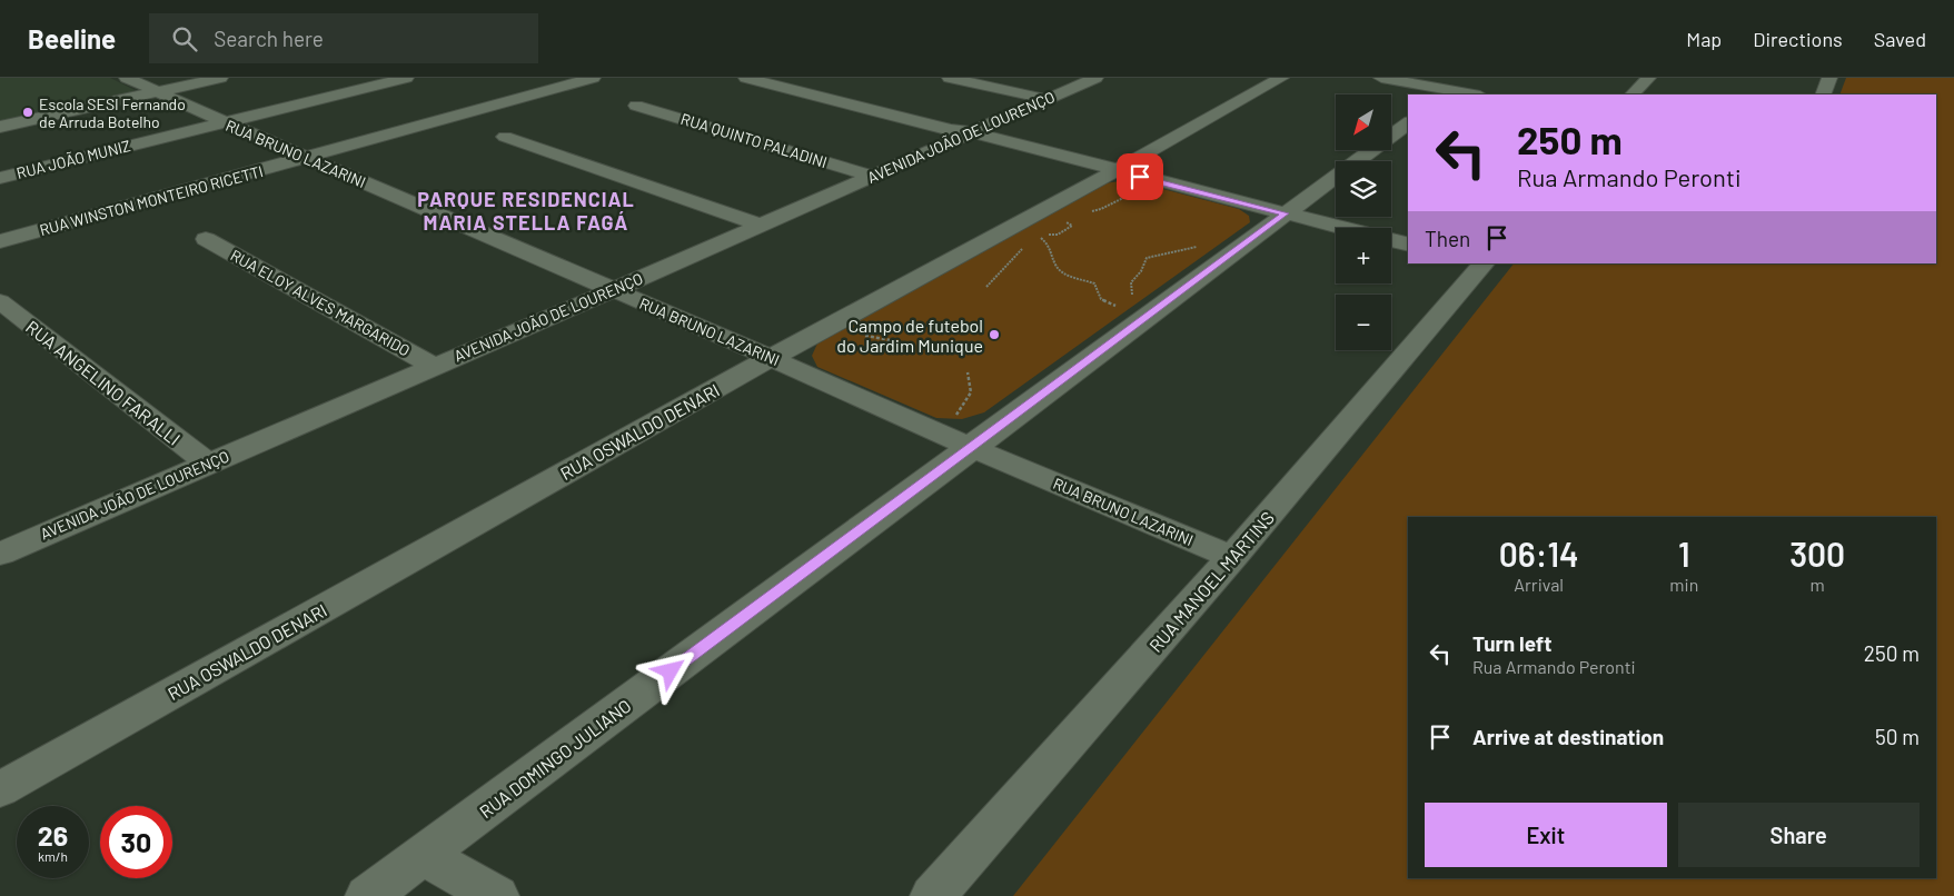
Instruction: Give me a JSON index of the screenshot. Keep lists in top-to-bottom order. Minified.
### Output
{"streets":{"street":["AVENIDA JOÃO DE LOURENÇO","RUA QUINTO PALADINI","RUA BRUNO LAZARINI","RUA JOÃO MUNIZ","RUA WINSTON MONTEIRO RICETTI","RUA ELOY ALVES MARGARIDO","RUA ANGELINO FARALLI","RUA OSWALDO DENARI","RUA MANOEL MARTINS","RUA DOMINGO JULIANO"]},"crossings":[["AVENIDA JOÃO DE LOURENÇO","RUA QUINTO PALADINI"],["AVENIDA JOÃO DE LOURENÇO","RUA BRUNO LAZARINI"],["AVENIDA JOÃO DE LOURENÇO","RUA ELOY ALVES MARGARIDO"],["AVENIDA JOÃO DE LOURENÇO","RUA ANGELINO FARALLI"],["RUA BRUNO LAZARINI","RUA JOÃO MUNIZ"],["RUA BRUNO LAZARINI","RUA WINSTON MONTEIRO RICETTI"],["RUA BRUNO LAZARINI","RUA OSWALDO DENARI"],["RUA BRUNO LAZARINI","RUA MANOEL MARTINS"],["RUA BRUNO LAZARINI","RUA DOMINGO JULIANO"]],"districts":["PARQUE RESIDENCIAL MARIA STELLA FAGÁ"],"places":["Escola SESI Fernando de Arruda Botelho","Campo de futebol do Jardim Munique"],"north":"bottom left","page":{"header":"Beeline","search":"Search here","nav":["Map","Directions","Saved"],"map_buttons":["+","−"],"turn":["250 m","Rua Armando Peronti"],"then":"Then","eta":["06:14","Arrival","1","min","300","m"],"list":[{"name":"Turn left","note":"Rua Armando Peronti","value":"250 m"},{"name":"Arrive at destination","value":"50 m"}],"buttons":["Exit","Share"],"speed":"26 km/h","limit":"30"}}
